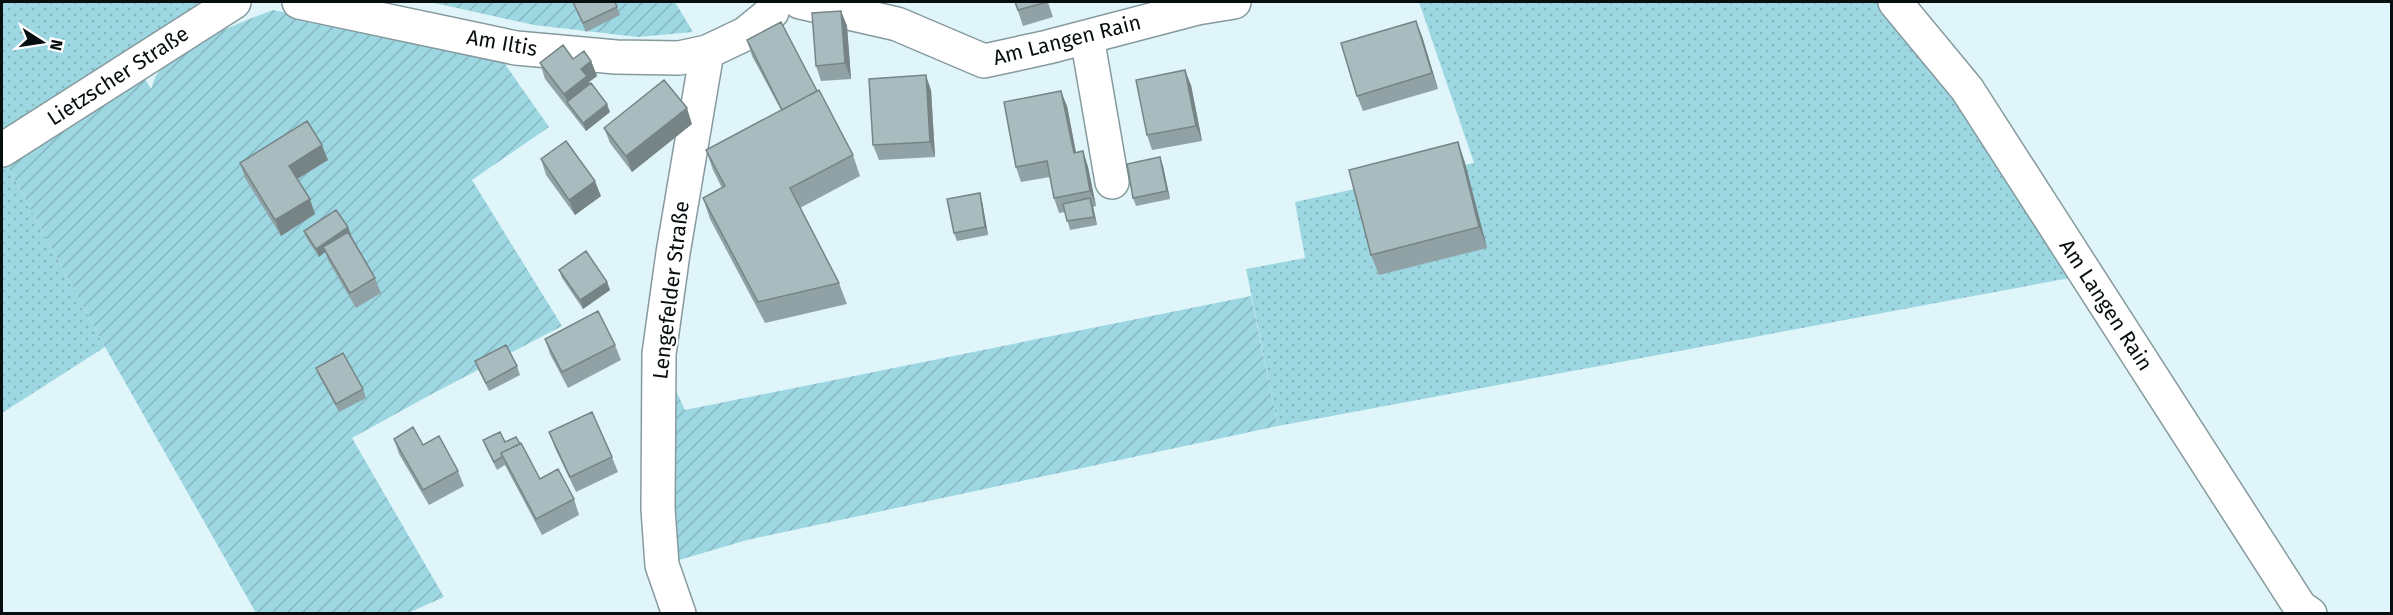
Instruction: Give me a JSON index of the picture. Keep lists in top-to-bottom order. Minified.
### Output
{"streets":{"street":["Am Langen Rain","Am Iltis","Lietzscher Straße","Lengefelder Straße"]},"crossings":[["Am Iltis","Lengefelder Straße"]],"north":"right"}
